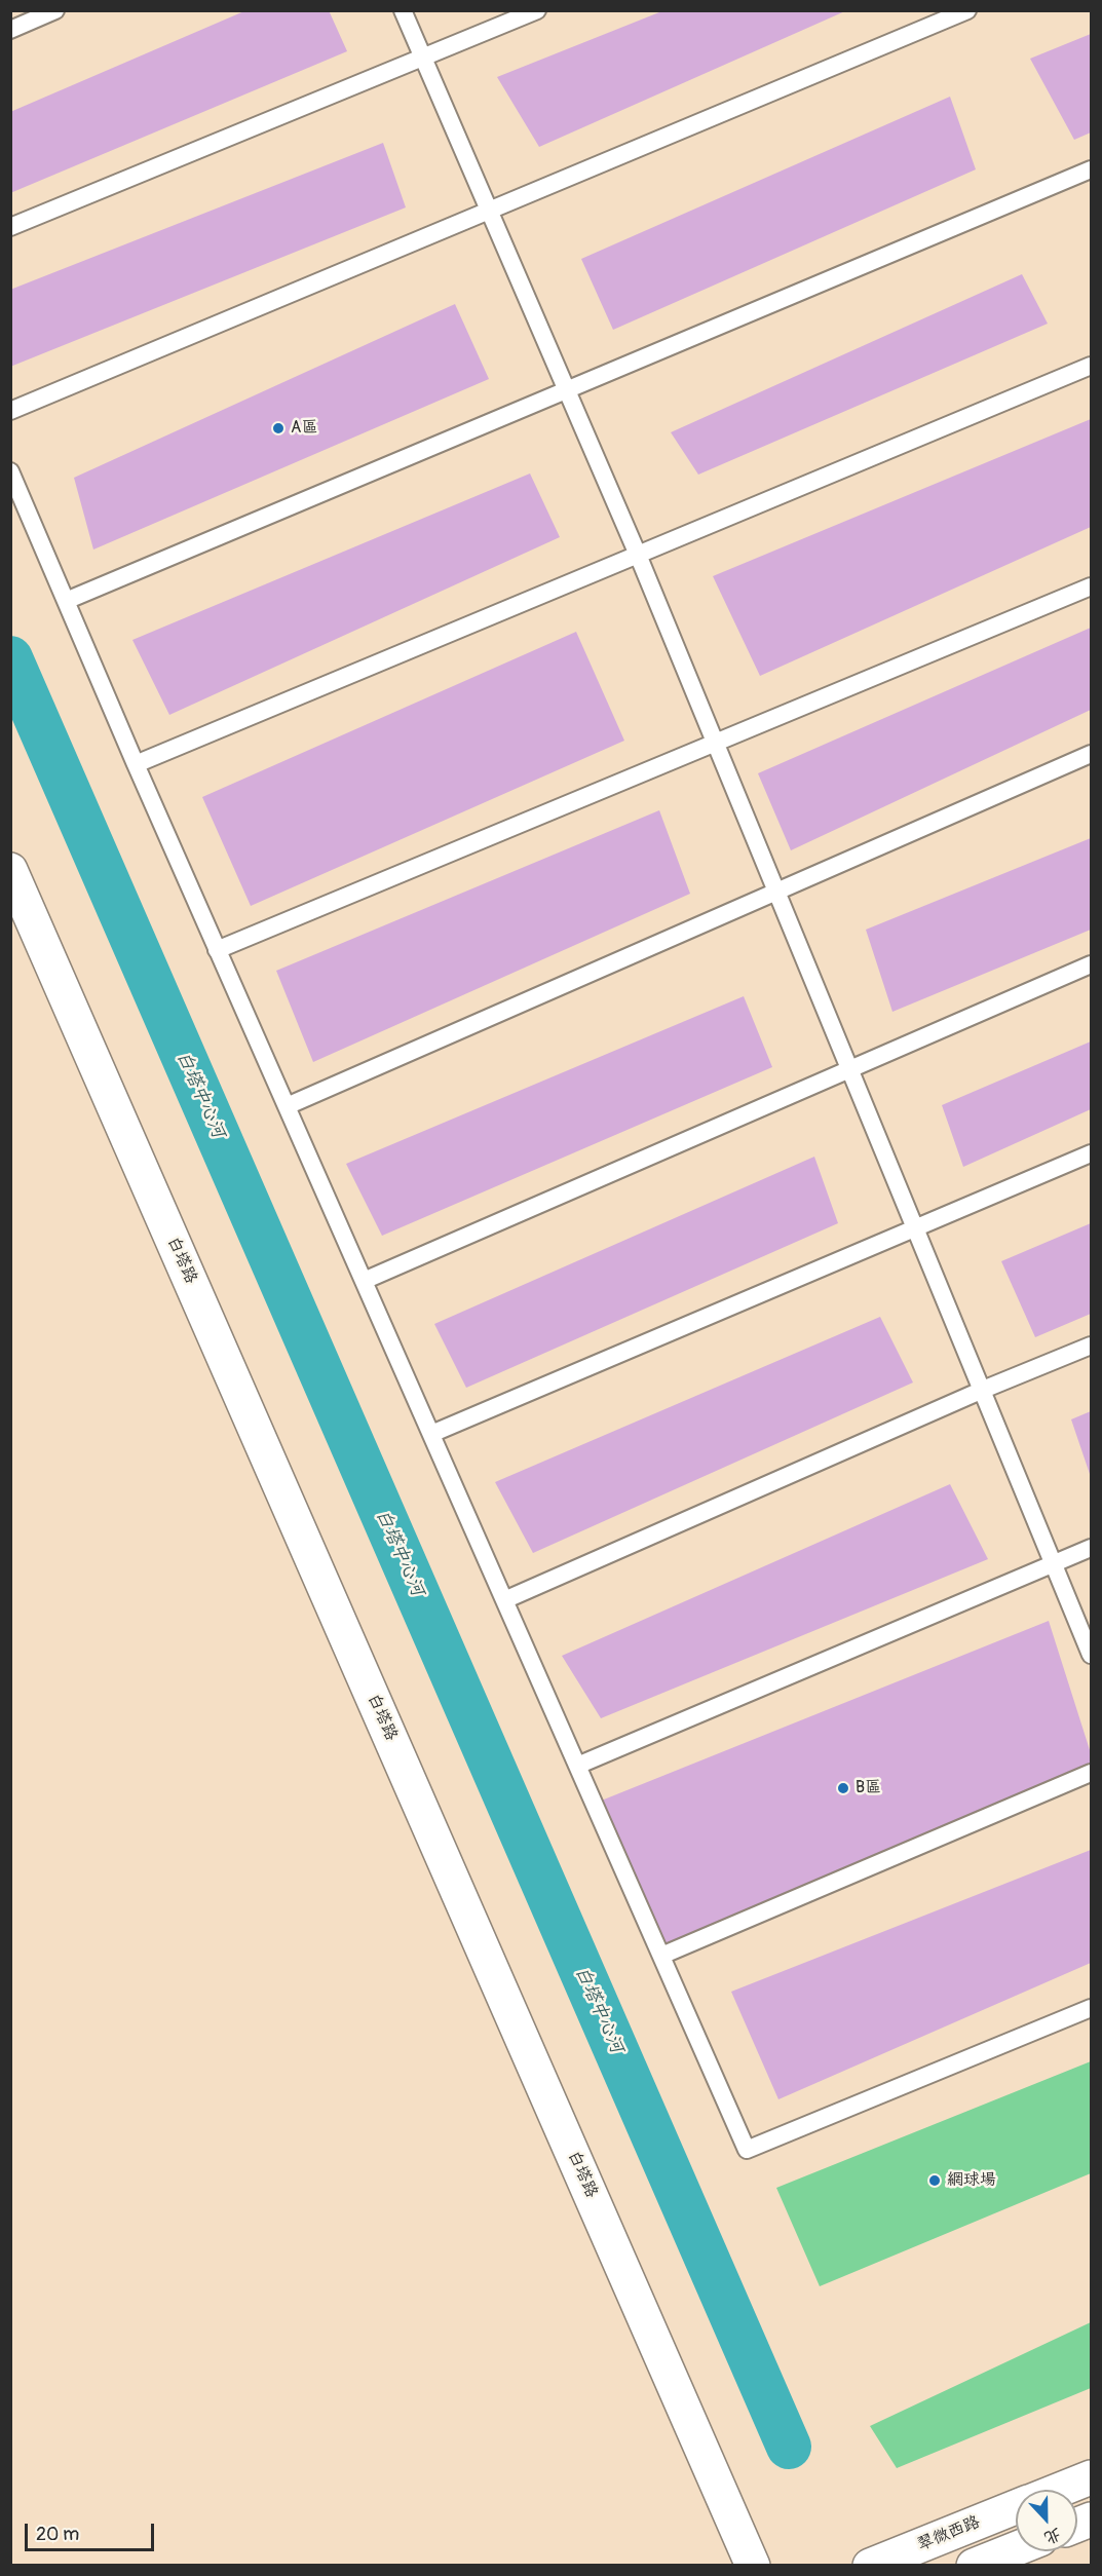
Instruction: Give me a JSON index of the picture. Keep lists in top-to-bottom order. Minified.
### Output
{"streets":{"main road":["白塔路","翠微西路"]},"water":["白塔中心河"],"places":["A區","B區","網球場"],"scale_bar":"20 m","north":"bottom"}
